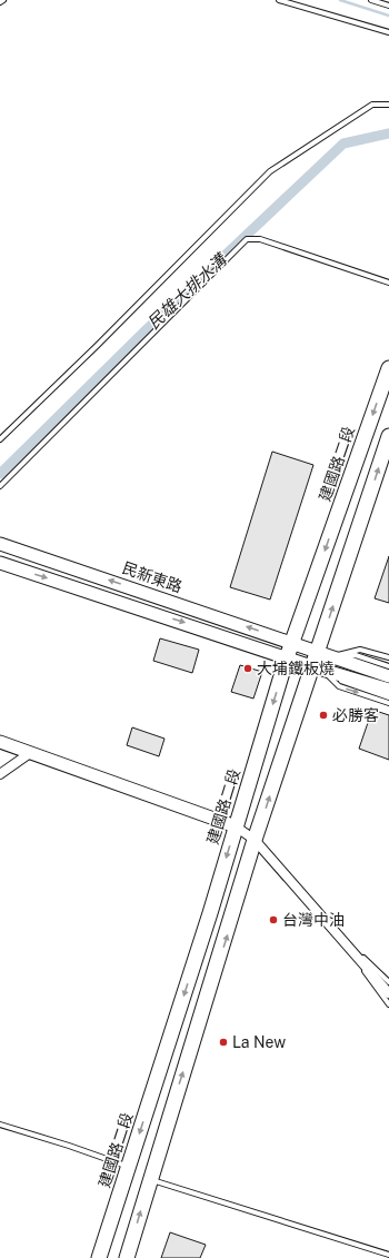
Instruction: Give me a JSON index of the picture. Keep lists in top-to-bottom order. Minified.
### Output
{"streets":{"main road":["建國路二段","民新東路"]},"crossings":[["建國路二段","民新東路"]],"water":["民雄大排水溝"],"places":["大埔鐵板燒","必勝客","台灣中油","La New"]}
